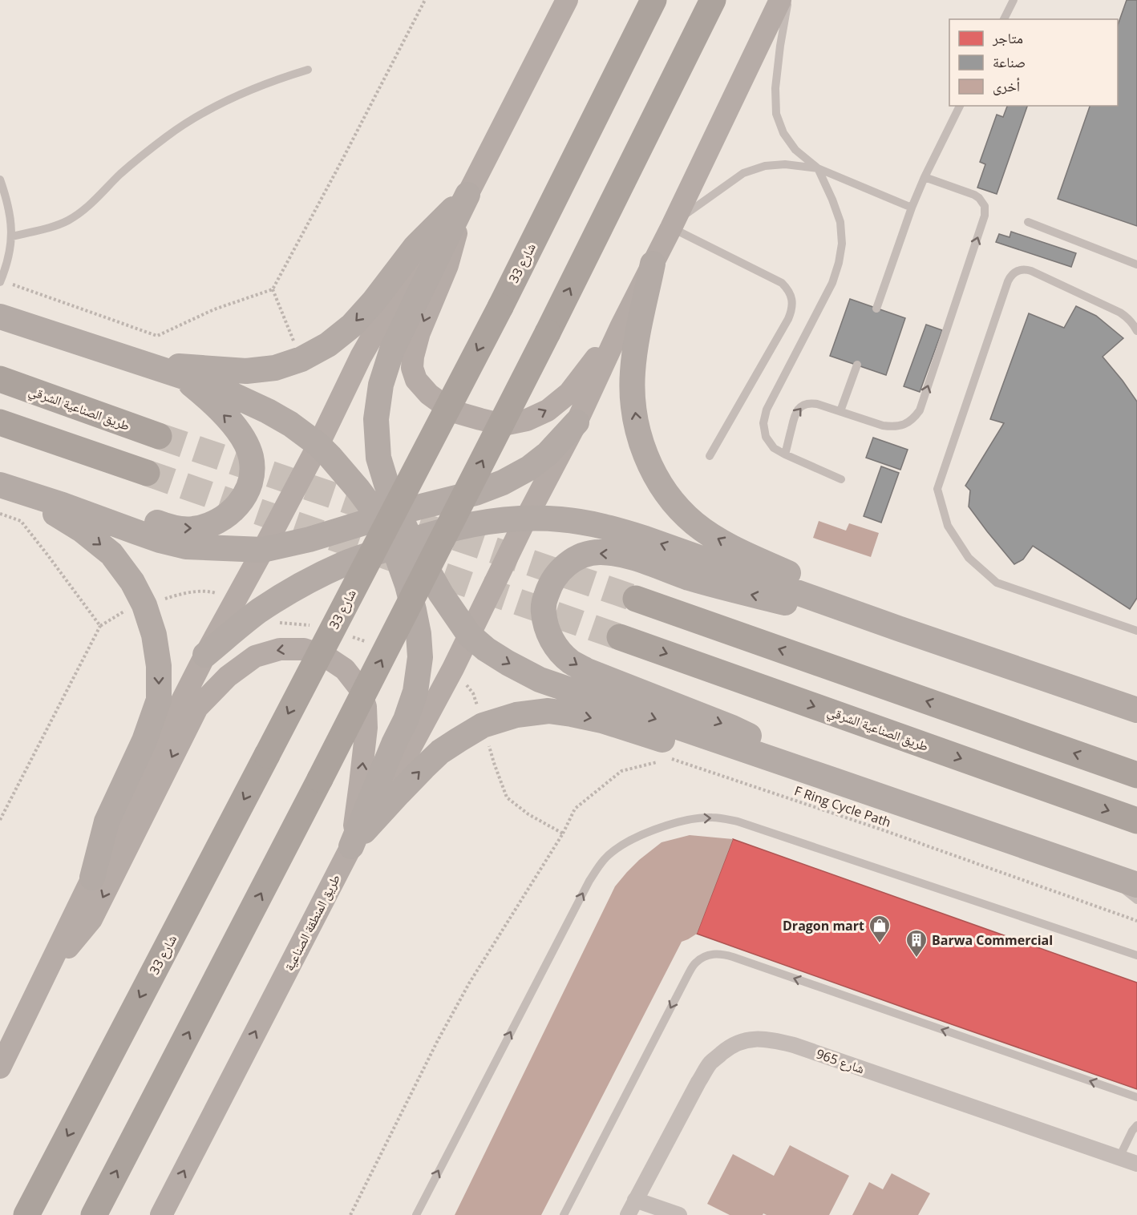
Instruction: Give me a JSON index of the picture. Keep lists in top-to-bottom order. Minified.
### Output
{"streets":{"highway":["شارع 33","طريق الصناعية الشرقي"],"street":["طريق المنطقة الصناعية","شارع 965"],"path":["F Ring Cycle Path"]},"one_way":["طريق المنطقة الصناعية"],"places":{"shop":["Dragon mart"],"building":["Barwa Commercial"]},"legend":["متاجر","صناعة","أخرى"]}
